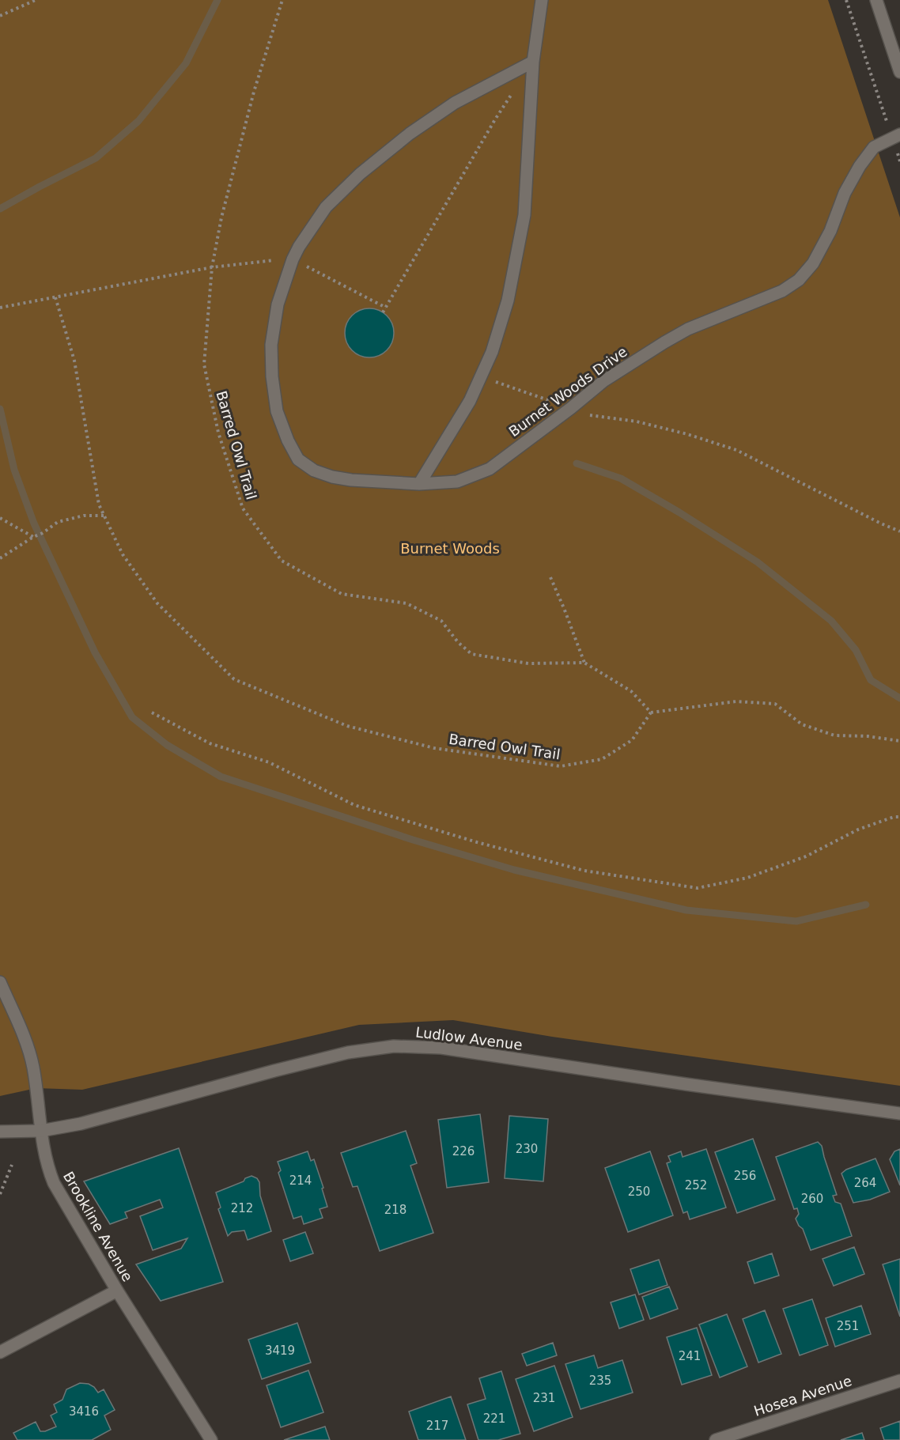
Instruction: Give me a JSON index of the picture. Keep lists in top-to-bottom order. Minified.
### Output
{"streets":{"street":["Burnet Woods Drive","Ludlow Avenue","Brookline Avenue","Hosea Avenue"],"path":["Barred Owl Trail"]},"crossings":[["Ludlow Avenue","Brookline Avenue"]],"parks":["Burnet Woods"],"house_numbers":["230","226","256","214","264","252","250","260","212","218","251","3419","241","235","231","3416","221","217"]}
